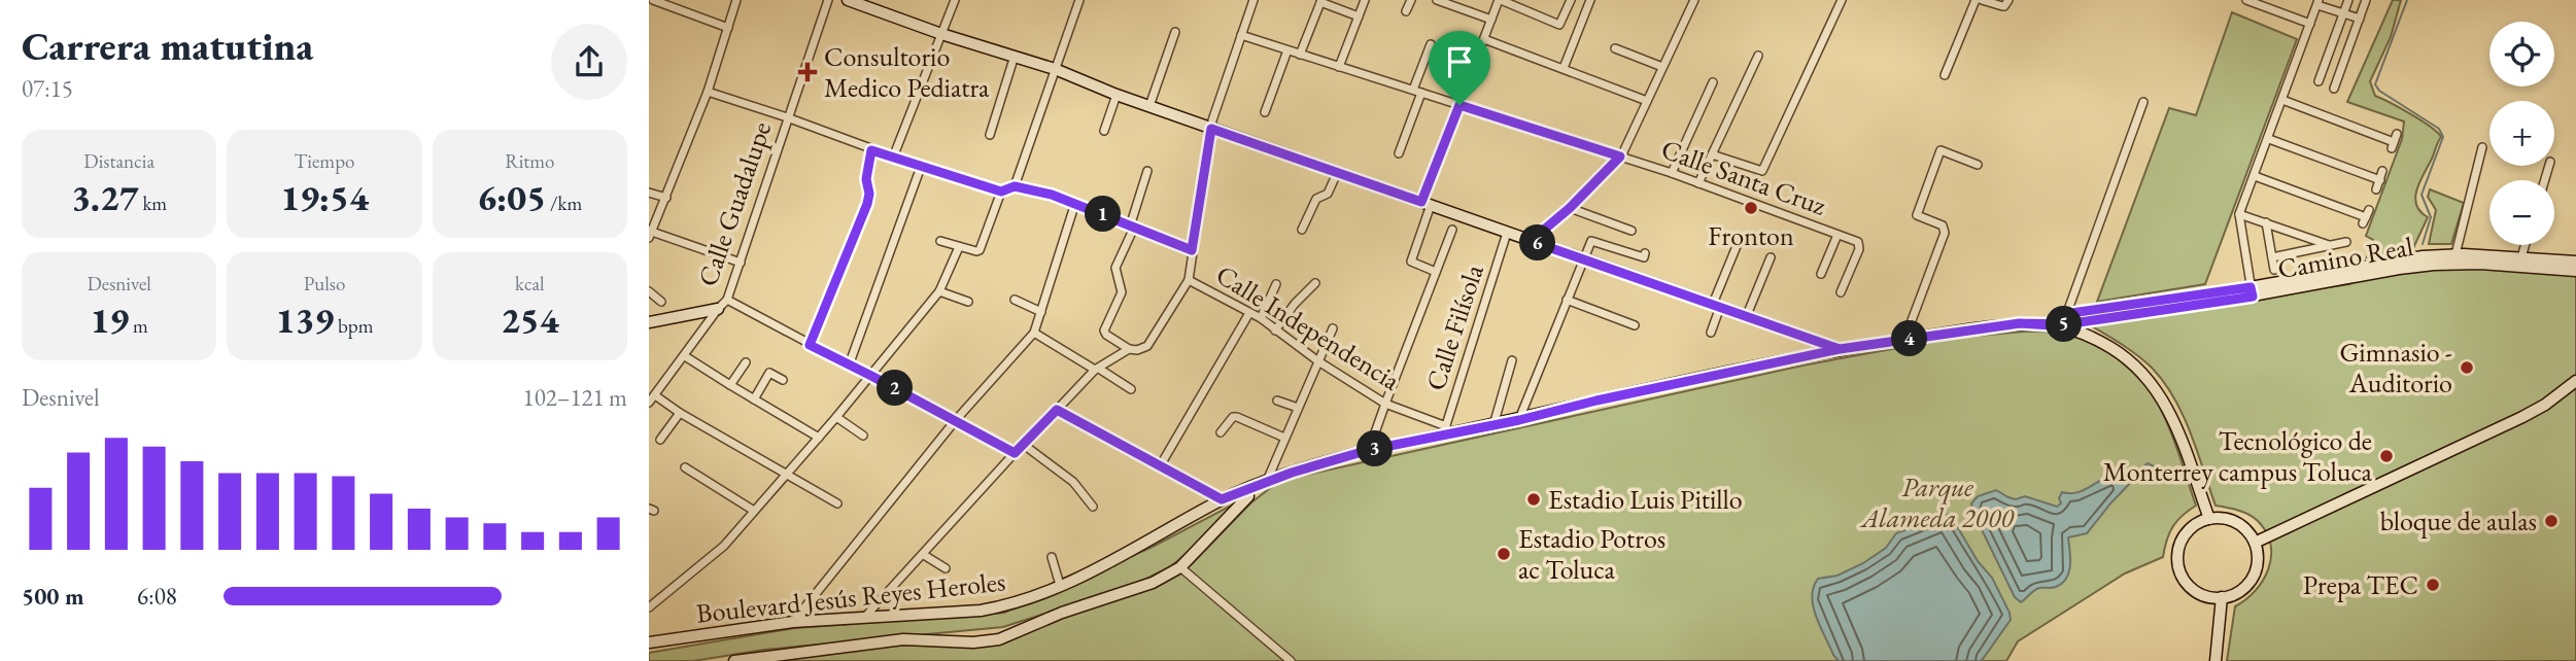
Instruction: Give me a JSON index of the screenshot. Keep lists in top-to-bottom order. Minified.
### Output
{"streets":{"main road":["Camino Real","Boulevard Jesús Reyes Heroles"],"street":["Calle Santa Cruz","Calle Guadalupe","Calle Independencia","Calle Filísola"]},"crossings":[["Camino Real","Boulevard Jesús Reyes Heroles"],["Calle Independencia","Calle Filísola"],["Calle Independencia","Boulevard Jesús Reyes Heroles"],["Calle Filísola","Boulevard Jesús Reyes Heroles"]],"parks":["Parque Alameda 2000"],"places":{"health":["Consultorio Medico Pediatra"],"other":["Fronton","Gimnasio - Auditorio","Tecnológico de Monterrey campus Toluca","Estadio Luis Pitillo","bloque de aulas","Estadio Potros ac Toluca","Prepa TEC"]},"page":{"heading":["Carrera matutina","07:15"],"map_buttons":["+","−"],"stats":[["Distancia","3.27 km"],["Tiempo","19:54"],["Ritmo","6:05 /km"],["Desnivel","19 m"],["Pulso","139 bpm"],["kcal","254"]],"pins":["1","6","5","4","2","3"],"chart":["Desnivel","102–121 m"],"list":[{"name":"500 m","note":"6:08"}]}}
